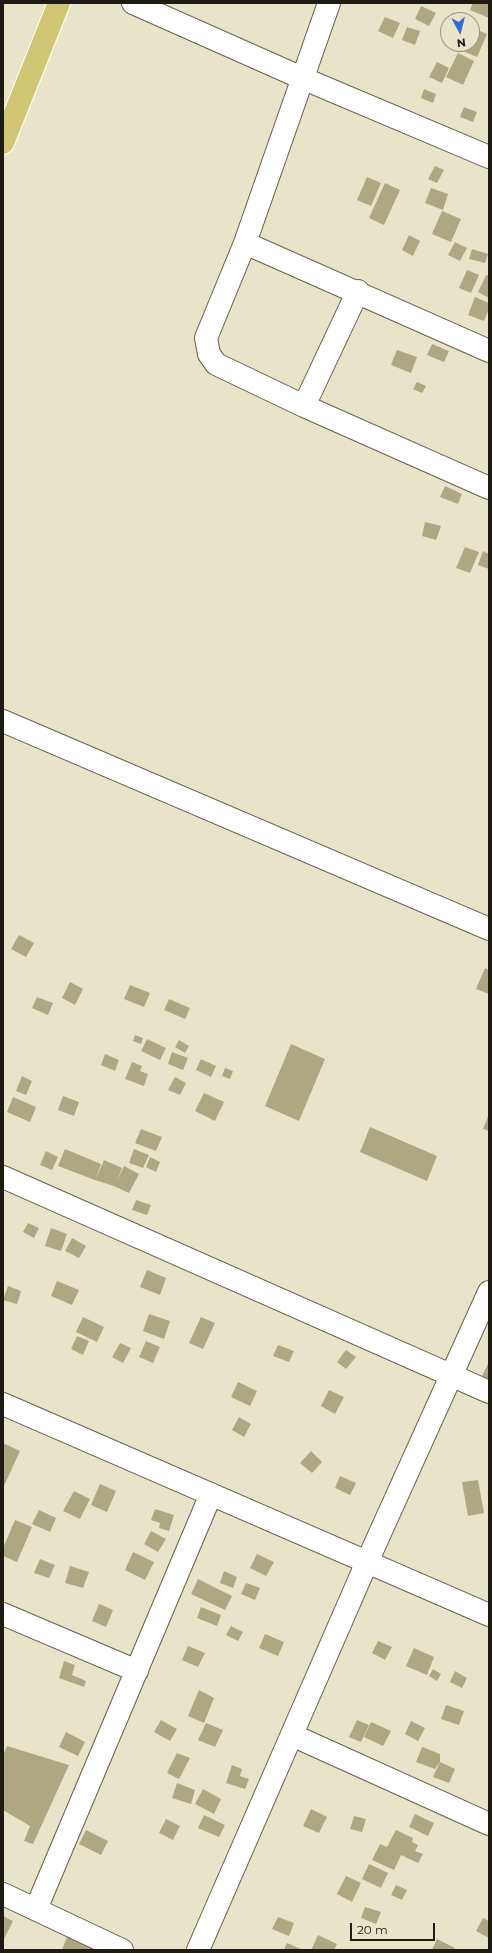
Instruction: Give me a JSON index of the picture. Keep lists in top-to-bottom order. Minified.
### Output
{"scale_bar":"20 m","north":"bottom"}
